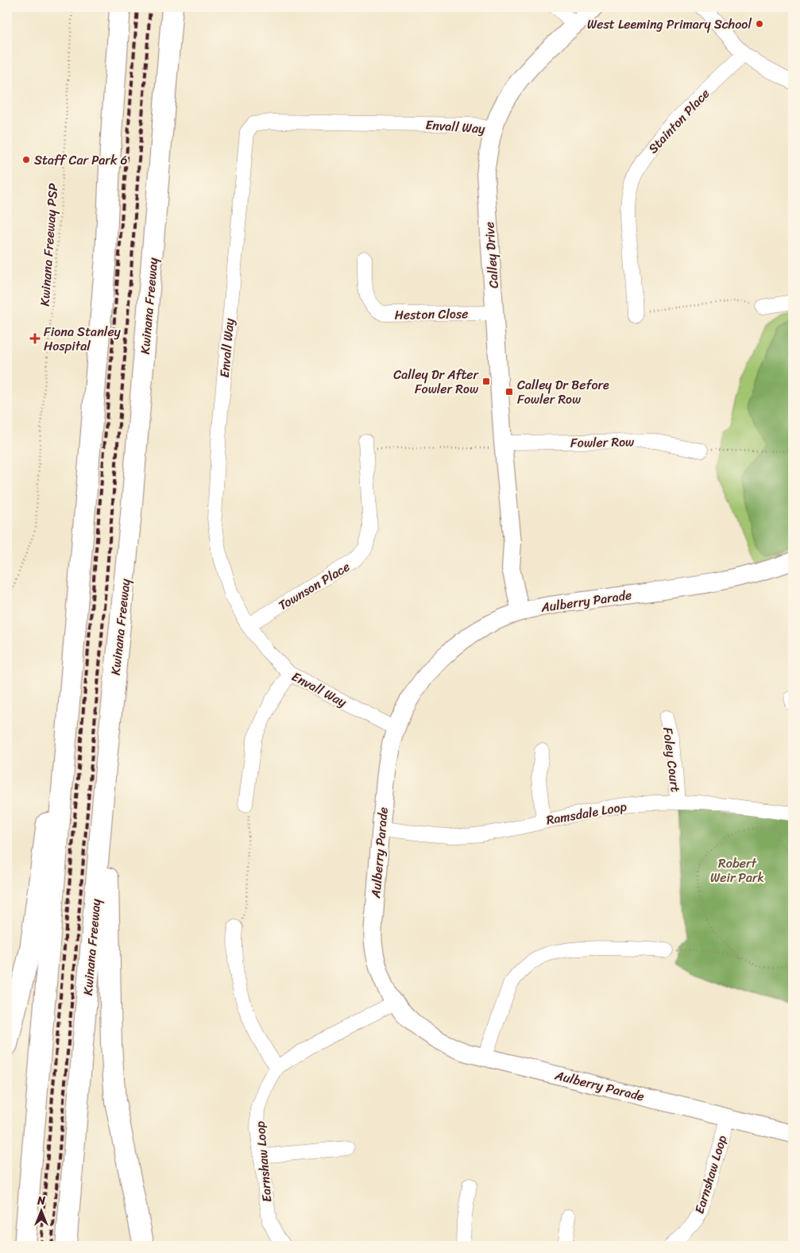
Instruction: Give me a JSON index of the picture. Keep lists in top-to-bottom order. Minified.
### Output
{"streets":{"highway":["Kwinana Freeway"],"main road":["Calley Drive","Aulberry Parade"],"street":["Stainton Place","Envall Way","Heston Close","Fowler Row","Townson Place","Foley Court","Ramsdale Loop","Earnshaw Loop"],"path":["Kwinana Freeway PSP"]},"crossings":[["Envall Way","Calley Drive"],["Envall Way","Townson Place"],["Envall Way","Aulberry Parade"],["Calley Drive","Heston Close"],["Calley Drive","Fowler Row"],["Calley Drive","Aulberry Parade"],["Aulberry Parade","Ramsdale Loop"],["Aulberry Parade","Earnshaw Loop"],["Foley Court","Ramsdale Loop"]],"parks":["Robert Weir Park"],"places":{"other":["West Leeming Primary School","Staff Car Park 6"],"health":["Fiona Stanley Hospital"],"transit":["Calley Dr After Fowler Row","Calley Dr Before Fowler Row"]},"north":"top"}
